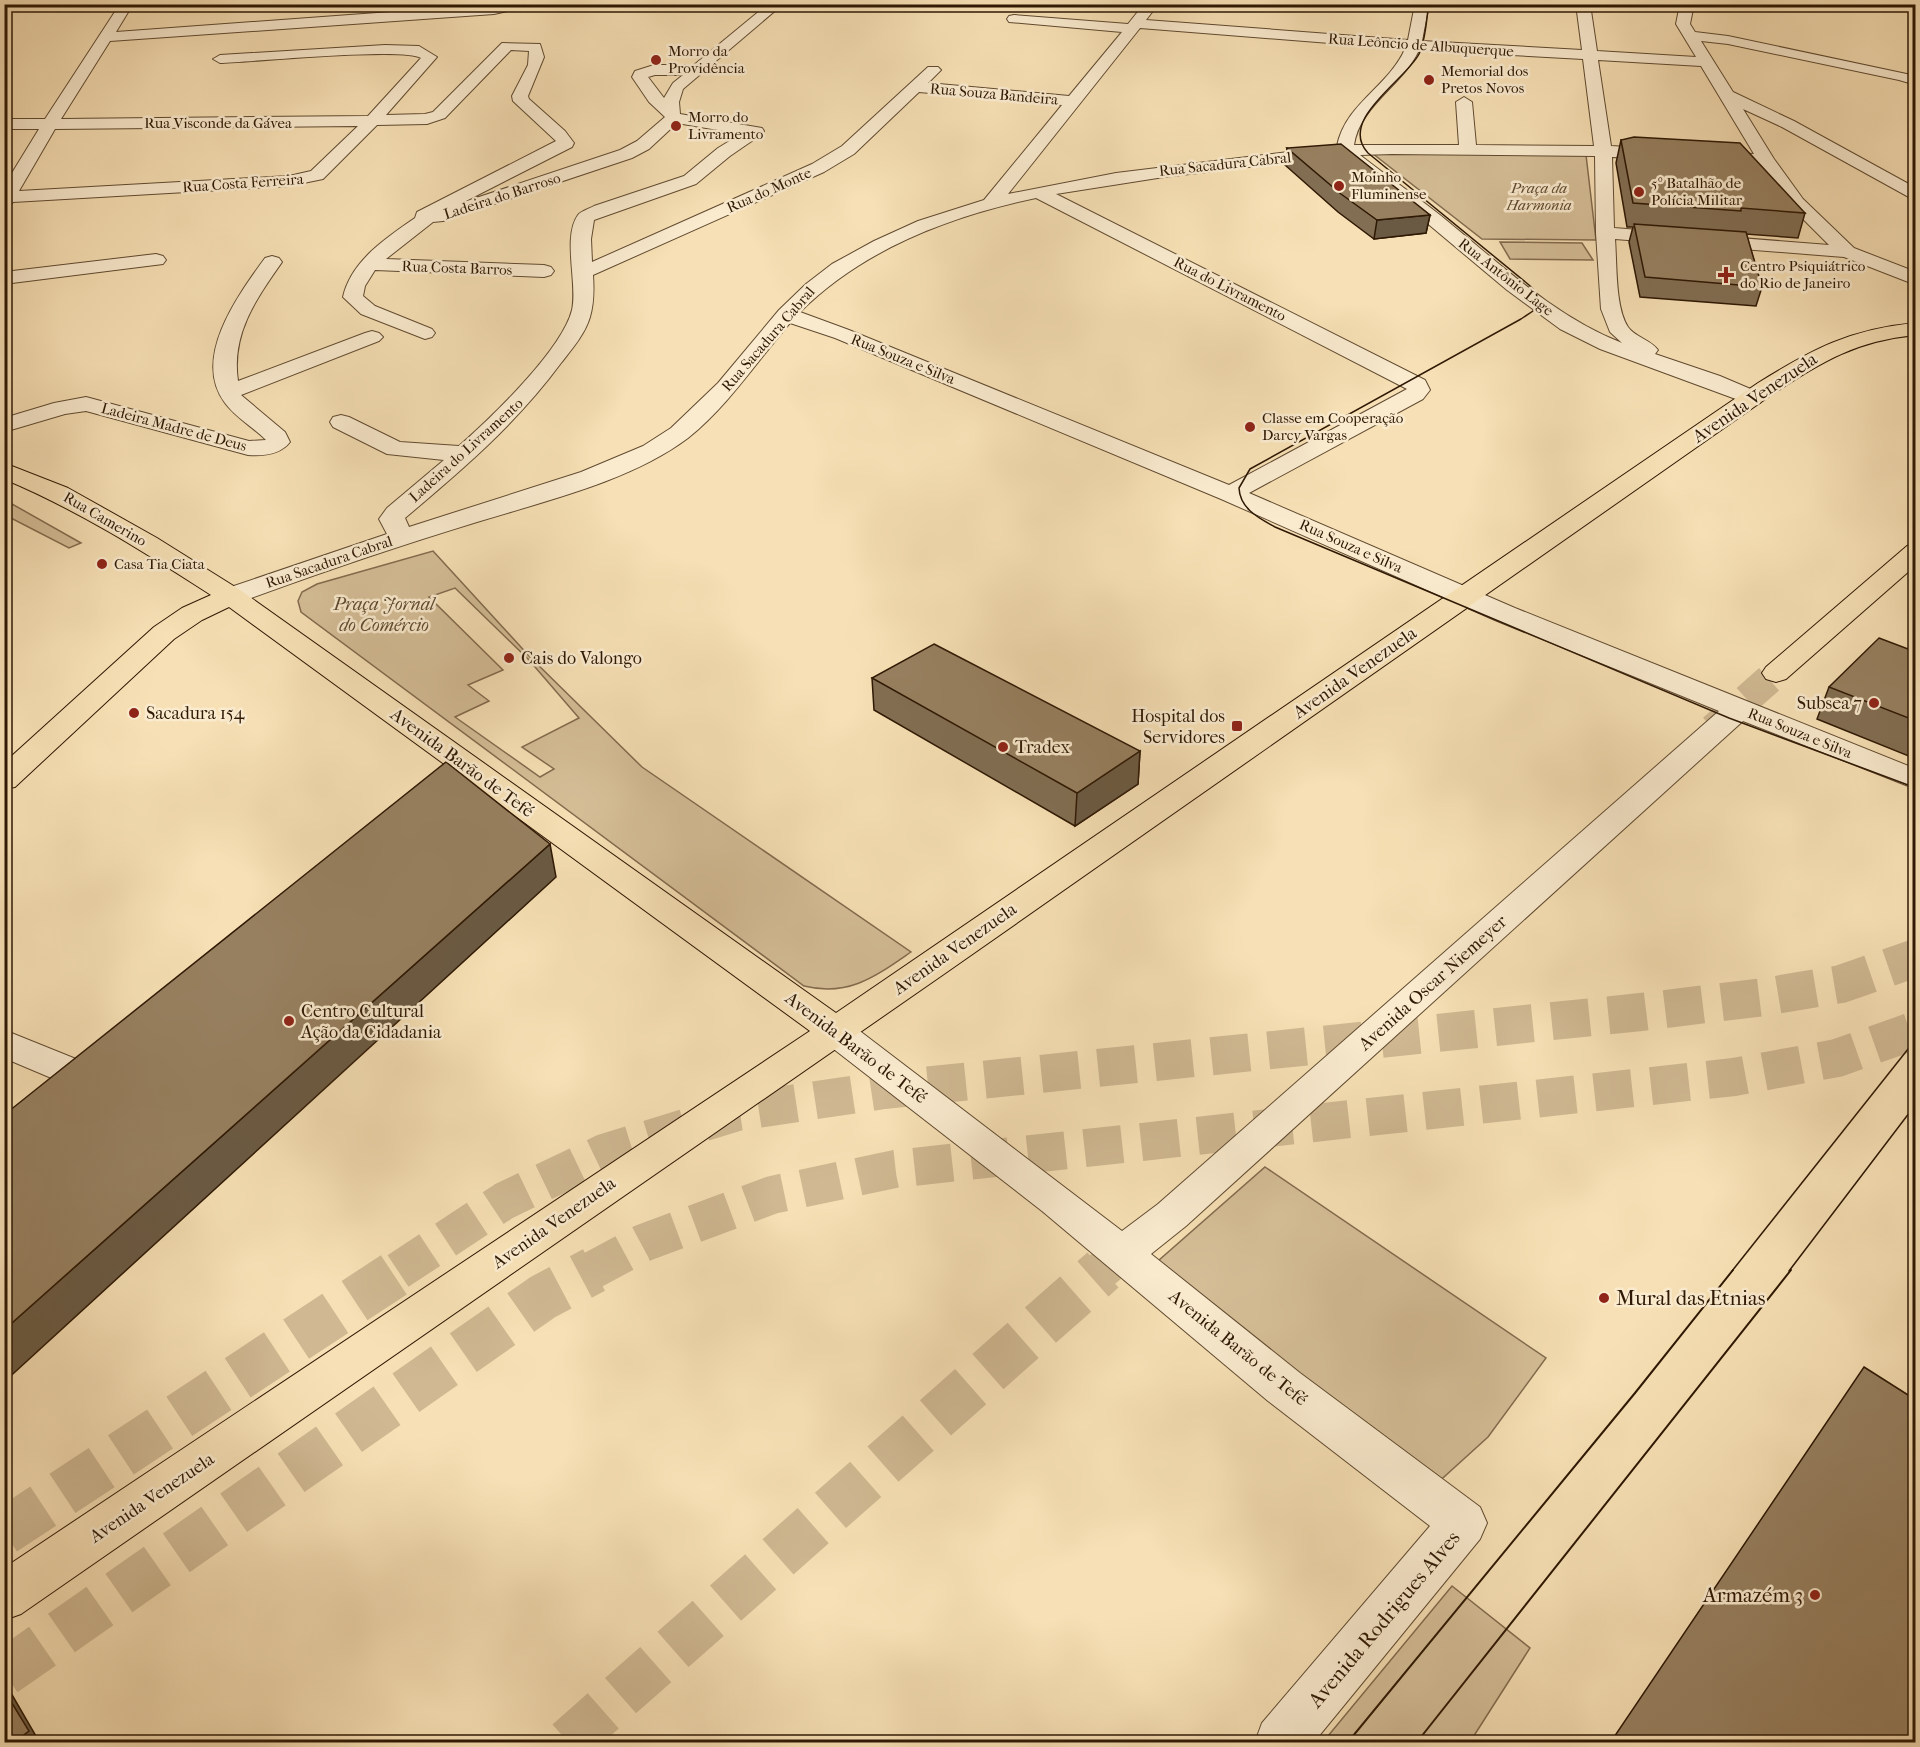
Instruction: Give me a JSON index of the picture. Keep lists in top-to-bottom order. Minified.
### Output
{"streets":{"main road":["Rua Sacadura Cabral","Avenida Venezuela","Rua Camerino","Avenida Barão de Tefé"],"street":["Rua Leôncio de Albuquerque","Rua Souza Bandeira","Rua Visconde da Gávea","Rua Costa Ferreira","Rua do Monte","Ladeira do Barroso","Rua Costa Barros","Rua Antônio Lage","Rua do Livramento","Rua Souza e Silva","Ladeira Madre de Deus","Ladeira do Livramento","Avenida Oscar Niemeyer","Avenida Rodrigues Alves"]},"crossings":[["Rua Souza Bandeira","Rua do Monte"],["Rua Visconde da Gávea","Rua Costa Ferreira"],["Rua Visconde da Gávea","Ladeira do Barroso"],["Rua Sacadura Cabral","Rua Antônio Lage"],["Rua Sacadura Cabral","Rua do Livramento"],["Rua Sacadura Cabral","Rua Souza e Silva"],["Rua Sacadura Cabral","Ladeira do Livramento"],["Rua Sacadura Cabral","Rua Camerino"],["Rua Sacadura Cabral","Avenida Barão de Tefé"],["Rua do Monte","Ladeira do Livramento"],["Ladeira do Barroso","Ladeira do Livramento"],["Rua Antônio Lage","Avenida Venezuela"],["Rua do Livramento","Rua Souza e Silva"],["Rua Souza e Silva","Avenida Venezuela"],["Rua Souza e Silva","Avenida Oscar Niemeyer"],["Avenida Venezuela","Avenida Barão de Tefé"],["Rua Camerino","Avenida Barão de Tefé"],["Avenida Barão de Tefé","Avenida Oscar Niemeyer"],["Avenida Barão de Tefé","Avenida Rodrigues Alves"]],"parks":["Praça da Harmonia","Praça Jornal do Comércio"],"places":{"other":["Morro da Providência","Memorial dos Pretos Novos","Morro do Livramento","Moinho Fluminense","5º Batalhão de Polícia Militar","Classe em Cooperação Darcy Vargas","Casa Tia Ciata","Cais do Valongo","Subsea 7","Sacadura 154","Tradex","Centro Cultural Ação da Cidadania","Mural das Etnias","Armazém 3"],"health":["Centro Psiquiátrico do Rio de Janeiro"],"transit":["Hospital dos Servidores"]}}
